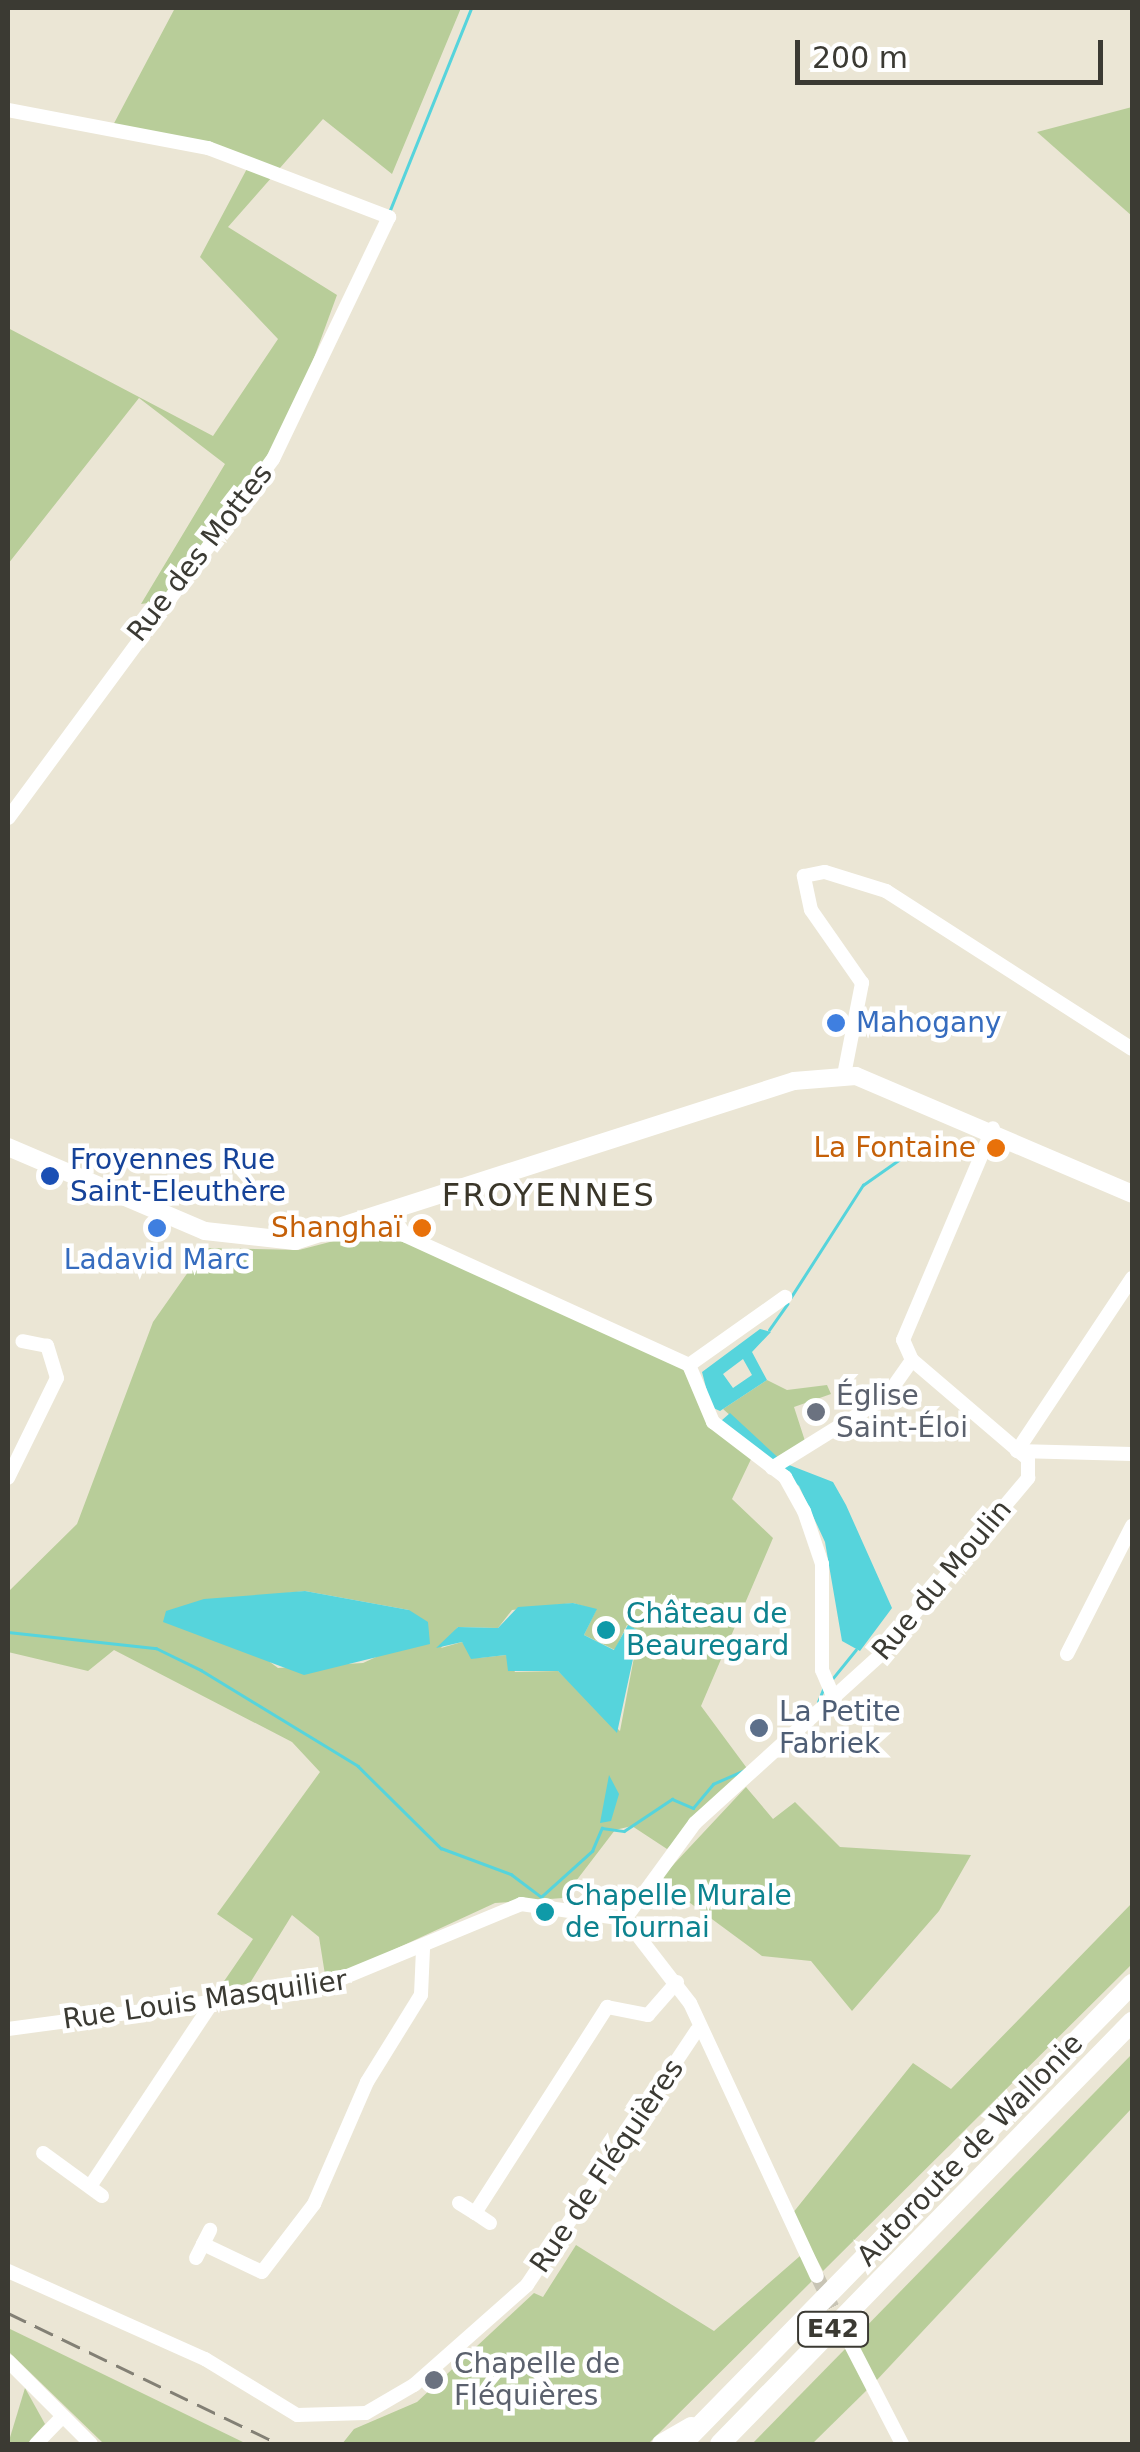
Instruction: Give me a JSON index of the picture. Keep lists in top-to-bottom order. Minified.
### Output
{"streets":{"highway":["Autoroute de Wallonie","E42"],"street":["Rue des Mottes","Rue du Moulin","Rue Louis Masquilier","Rue de Fléquières"]},"crossings":[["Rue du Moulin","Rue Louis Masquilier"]],"districts":["FROYENNES"],"places":["Mahogany","La Fontaine","Froyennes Rue Saint-Eleuthère","Ladavid Marc","Shanghaï","Église Saint-Éloi","Château de Beauregard","La Petite Fabriek","Chapelle Murale de Tournai","Chapelle de Fléquières"],"scale_bar":"200 m"}
